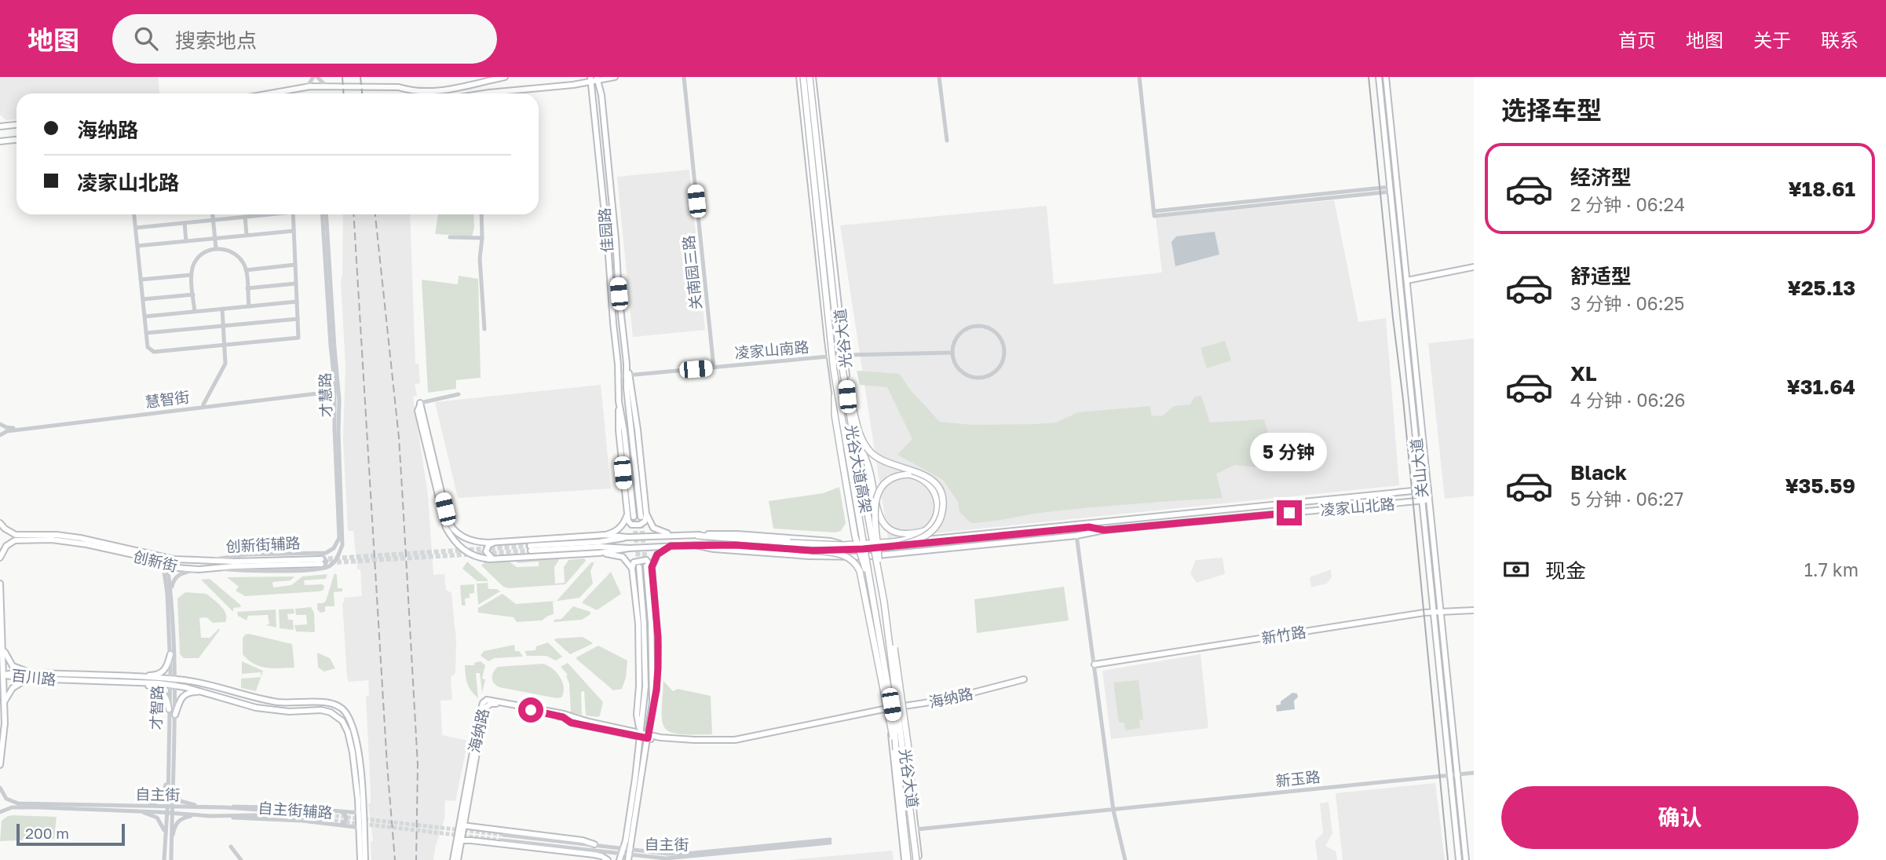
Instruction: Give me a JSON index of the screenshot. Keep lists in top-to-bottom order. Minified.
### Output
{"streets":{"highway":["光谷大道高架"],"main road":["佳园路","光谷大道","关山大道","凌家山北路","创新街","新竹路","百川路","海纳路"],"street":["关南园三路","凌家山南路","才慧路","慧智街","才智路","新玉路","自主街","自主街辅路"]},"crossings":[["佳园路","凌家山南路"],["关南园三路","凌家山南路"],["光谷大道","凌家山南路"],["光谷大道","光谷大道高架"],["光谷大道","凌家山北路"],["光谷大道","海纳路"],["光谷大道","新玉路"],["才慧路","慧智街"],["才慧路","创新街"],["关山大道","凌家山北路"],["关山大道","新竹路"],["关山大道","新玉路"],["创新街","才智路"],["百川路","才智路"],["百川路","自主街辅路"],["才智路","自主街"],["自主街","自主街辅路"]],"scale_bar":"200 m","page":{"header":"地图","search":"搜索地点","nav":["首页","地图","关于","联系"],"heading":"选择车型","banner":["海纳路","凌家山北路"],"list":[{"name":"经济型","note":"2 分钟 · 06:24","value":"¥18.61"},{"name":"舒适型","note":"3 分钟 · 06:25","value":"¥25.13"},{"name":"XL","note":"4 分钟 · 06:26","value":"¥31.64"},{"name":"Black","note":"5 分钟 · 06:27","value":"¥35.59"}],"bubble":"5 分钟","pay":["现金","1.7 km"],"buttons":"确认","scale":"200 m"}}
